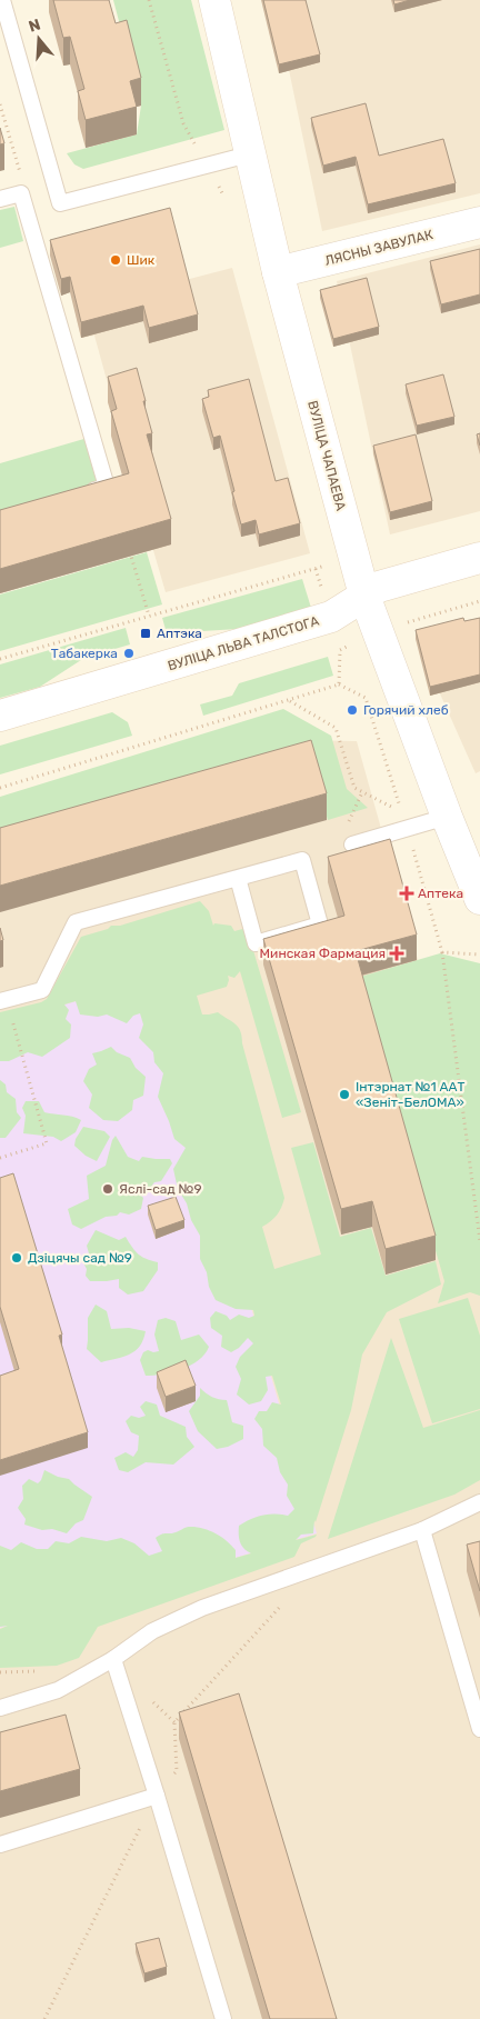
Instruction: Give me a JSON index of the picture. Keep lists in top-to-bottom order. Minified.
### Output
{"streets":{"main road":["ЛЯСНЫ ЗАВУЛАК","ВУЛІЦА ЧАПАЕВА","ВУЛІЦА ЛЬВА ТАЛСТОГА"]},"crossings":[["ЛЯСНЫ ЗАВУЛАК","ВУЛІЦА ЧАПАЕВА"],["ВУЛІЦА ЧАПАЕВА","ВУЛІЦА ЛЬВА ТАЛСТОГА"]],"places":{"other":["Шик","Табакерка","Горячий хлеб","Інтэрнат №1 ААТ «Зеніт-БелОМА»","Яслі-сад №9","Дзіцячы сад №9"],"transit":["Аптэка"],"health":["Аптека","Минская Фармация"]},"north":"top"}
